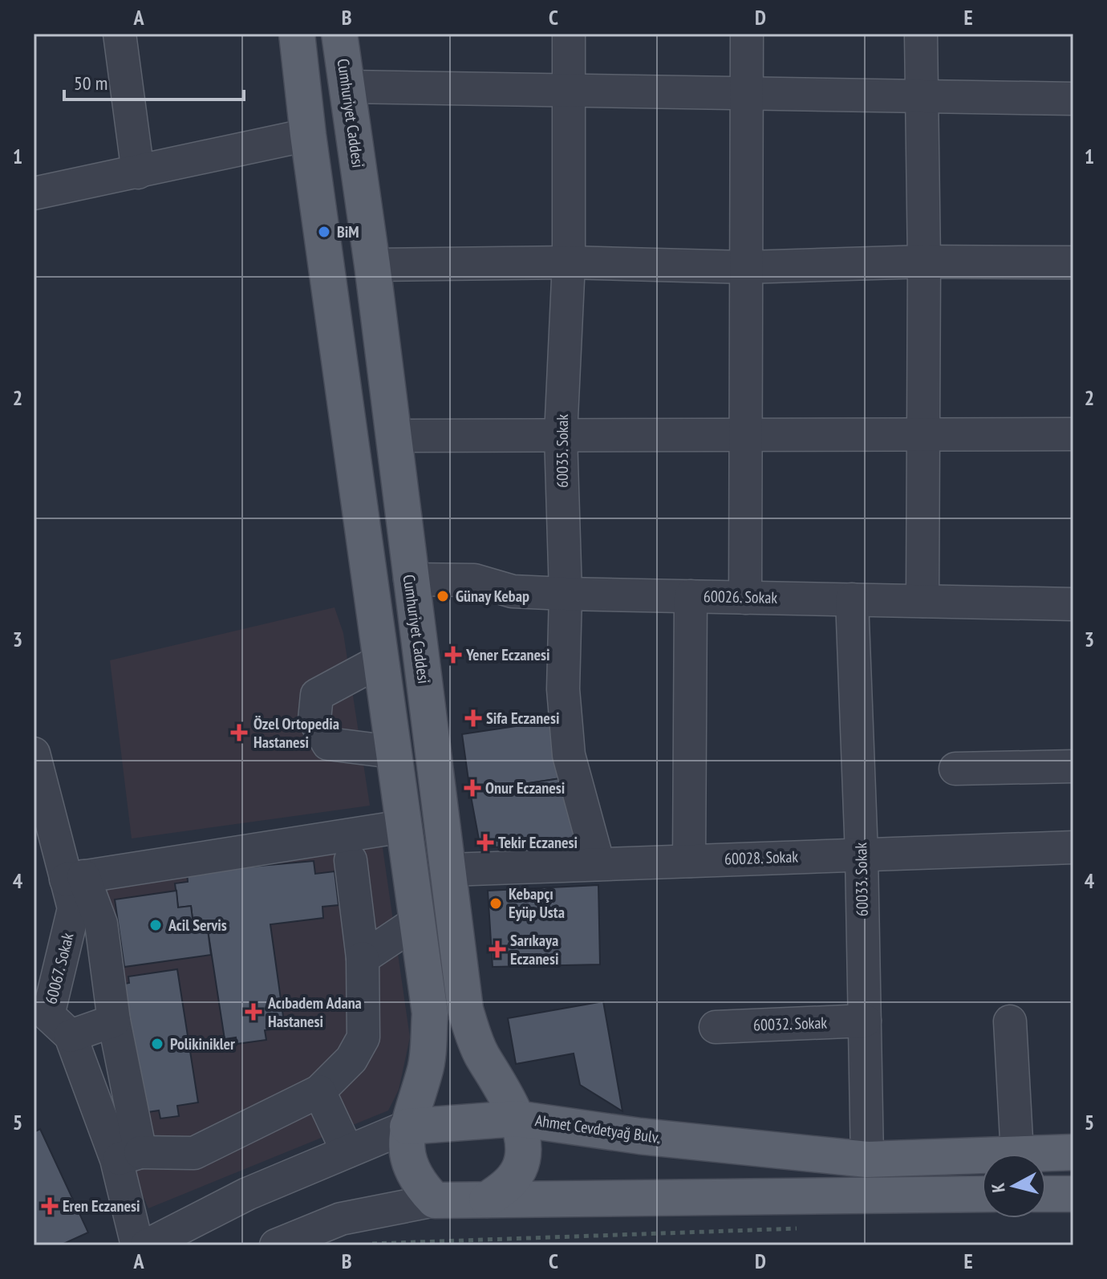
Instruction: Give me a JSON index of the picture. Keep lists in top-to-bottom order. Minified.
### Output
{"streets":{"main road":["Cumhuriyet Caddesi","Ahmet Cevdetyağ Bulv."],"street":["60035. Sokak","60026. Sokak","60028. Sokak","60033. Sokak","60067. Sokak","60032. Sokak"]},"crossings":[["Cumhuriyet Caddesi","60026. Sokak"],["Cumhuriyet Caddesi","60028. Sokak"],["Cumhuriyet Caddesi","Ahmet Cevdetyağ Bulv."],["60035. Sokak","60026. Sokak"],["60035. Sokak","60028. Sokak"],["60026. Sokak","60033. Sokak"],["60028. Sokak","60033. Sokak"],["60033. Sokak","60032. Sokak"],["60033. Sokak","Ahmet Cevdetyağ Bulv."]],"places":{"other":["BiM","Günay Kebap","Kebapçı Eyüp Usta","Acil Servis","Polikinikler"],"health":["Yener Eczanesi","Sifa Eczanesi","Özel Ortopedia Hastanesi","Onur Eczanesi","Tekir Eczanesi","Sarıkaya Eczanesi","Acıbadem Adana Hastanesi","Eren Eczanesi"]},"scale_bar":"50 m","north":"left","grid":{"columns":["A","B","C","D","E"],"rows":["1","2","3","4","5"]}}
